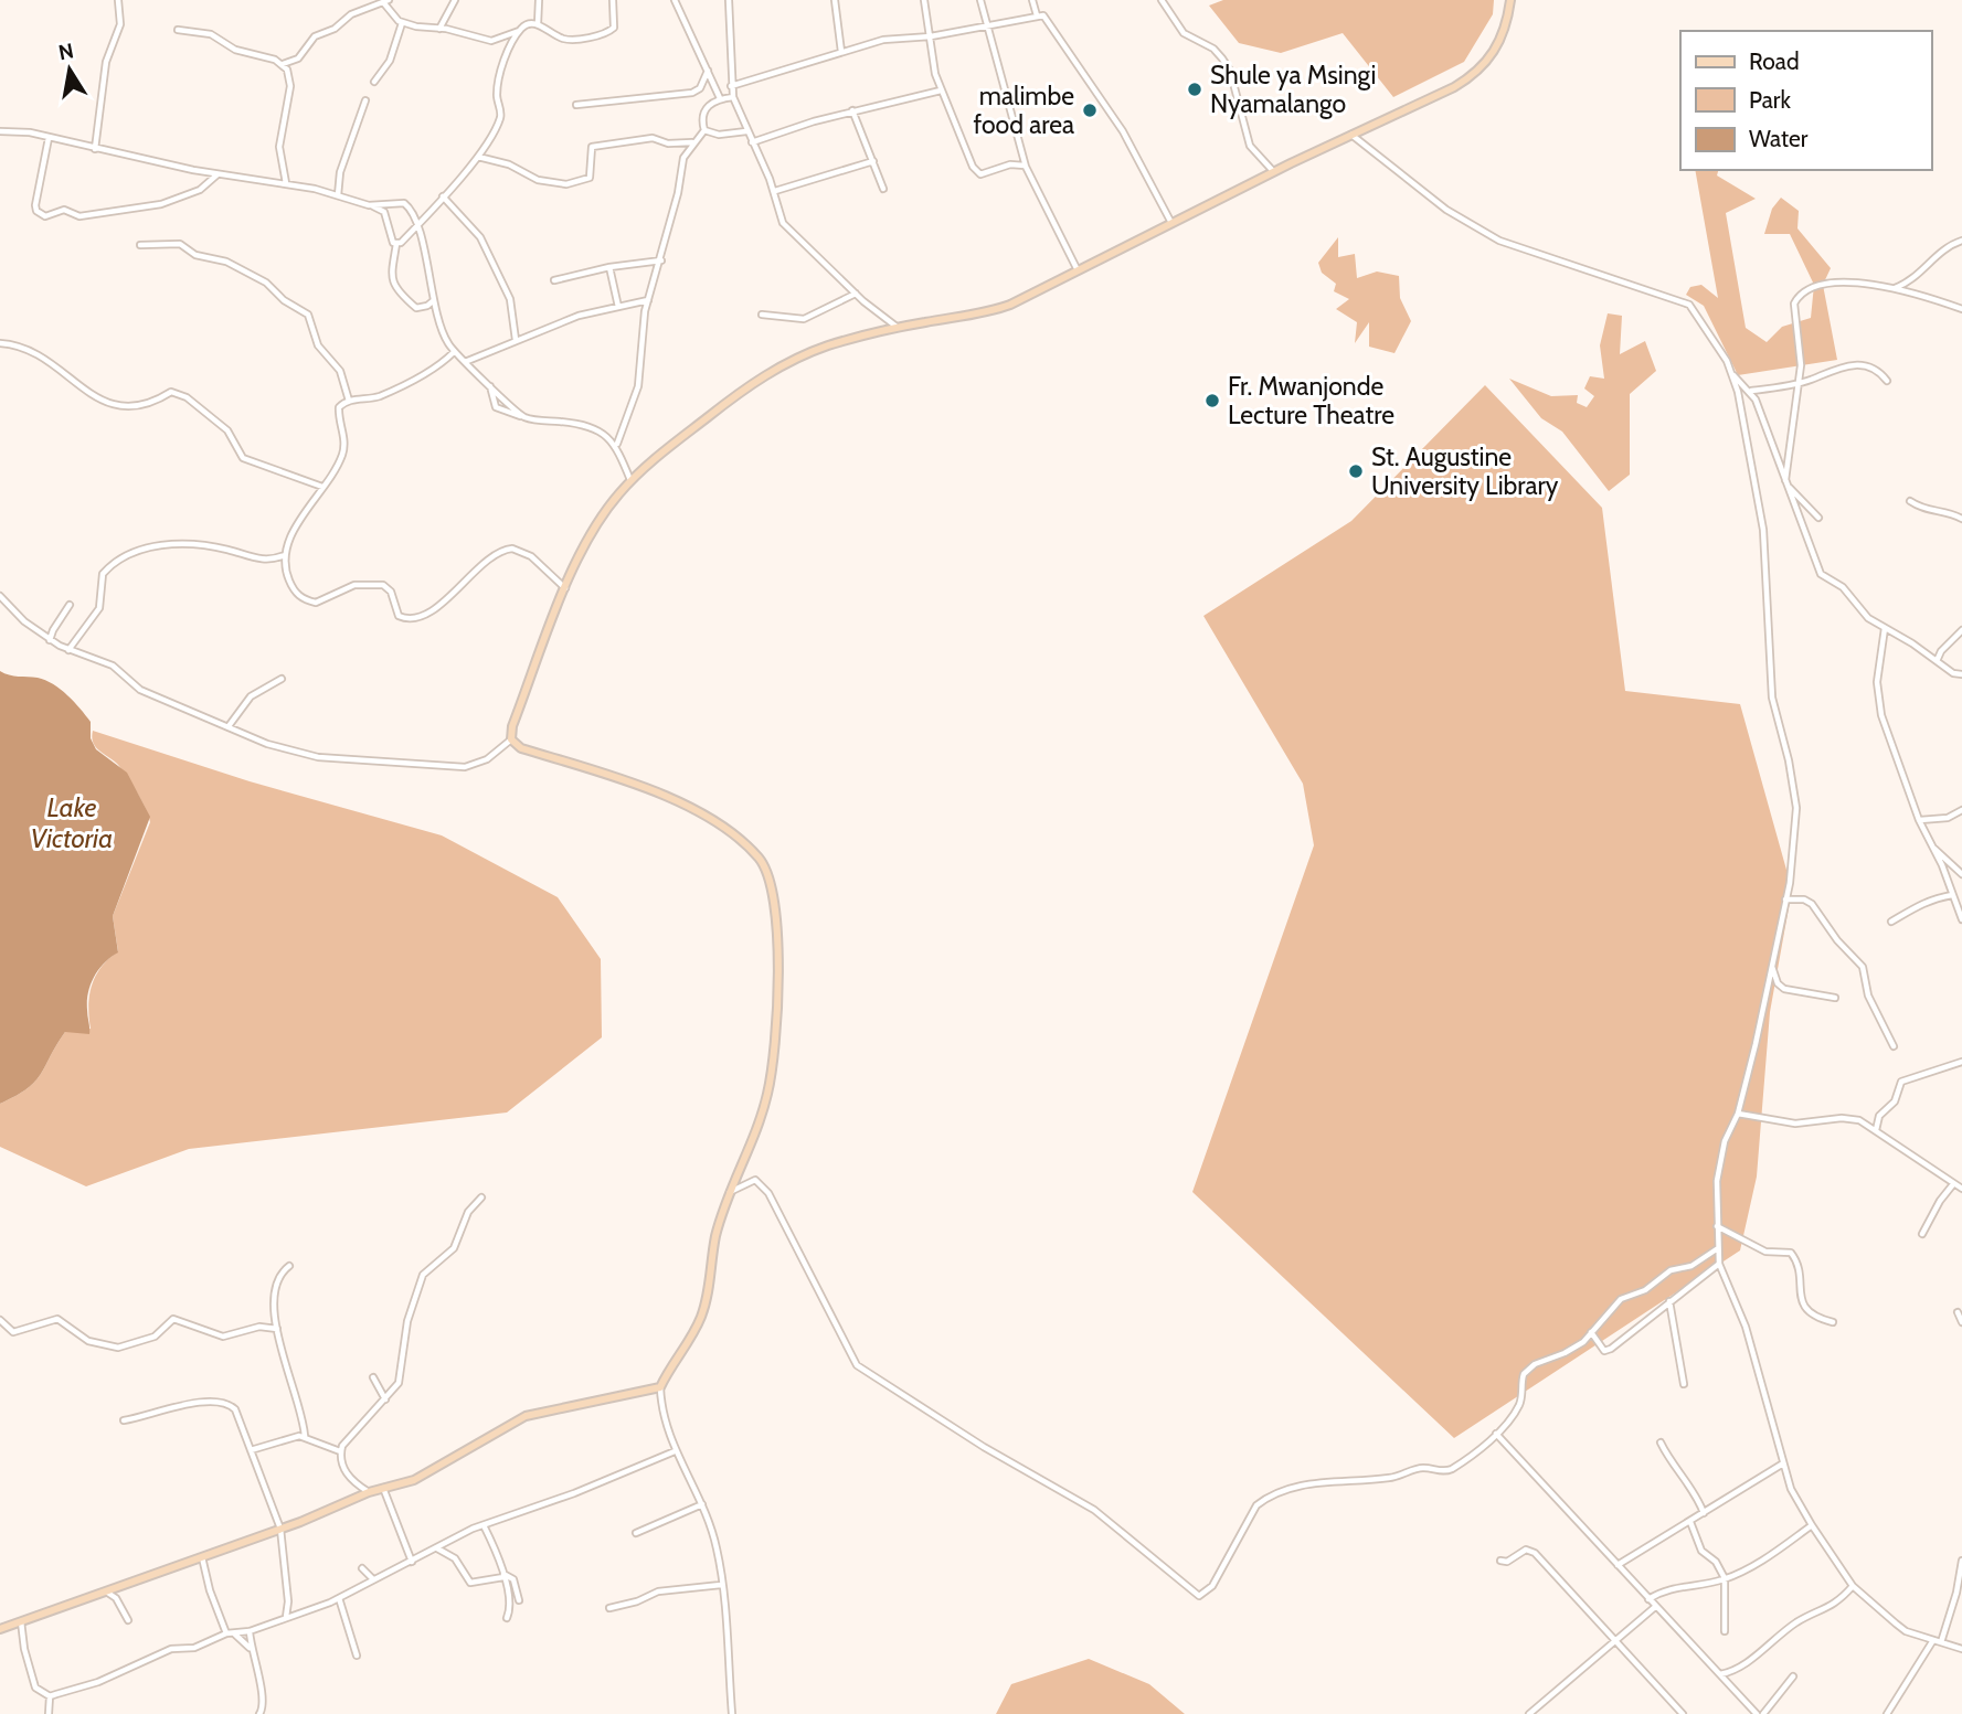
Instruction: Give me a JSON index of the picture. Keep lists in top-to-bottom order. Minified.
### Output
{"water":["Lake Victoria"],"places":["Shule ya Msingi Nyamalango","malimbe food area","Fr. Mwanjonde Lecture Theatre","St. Augustine University Library"],"legend":["Road","Park","Water"],"north":"top"}
